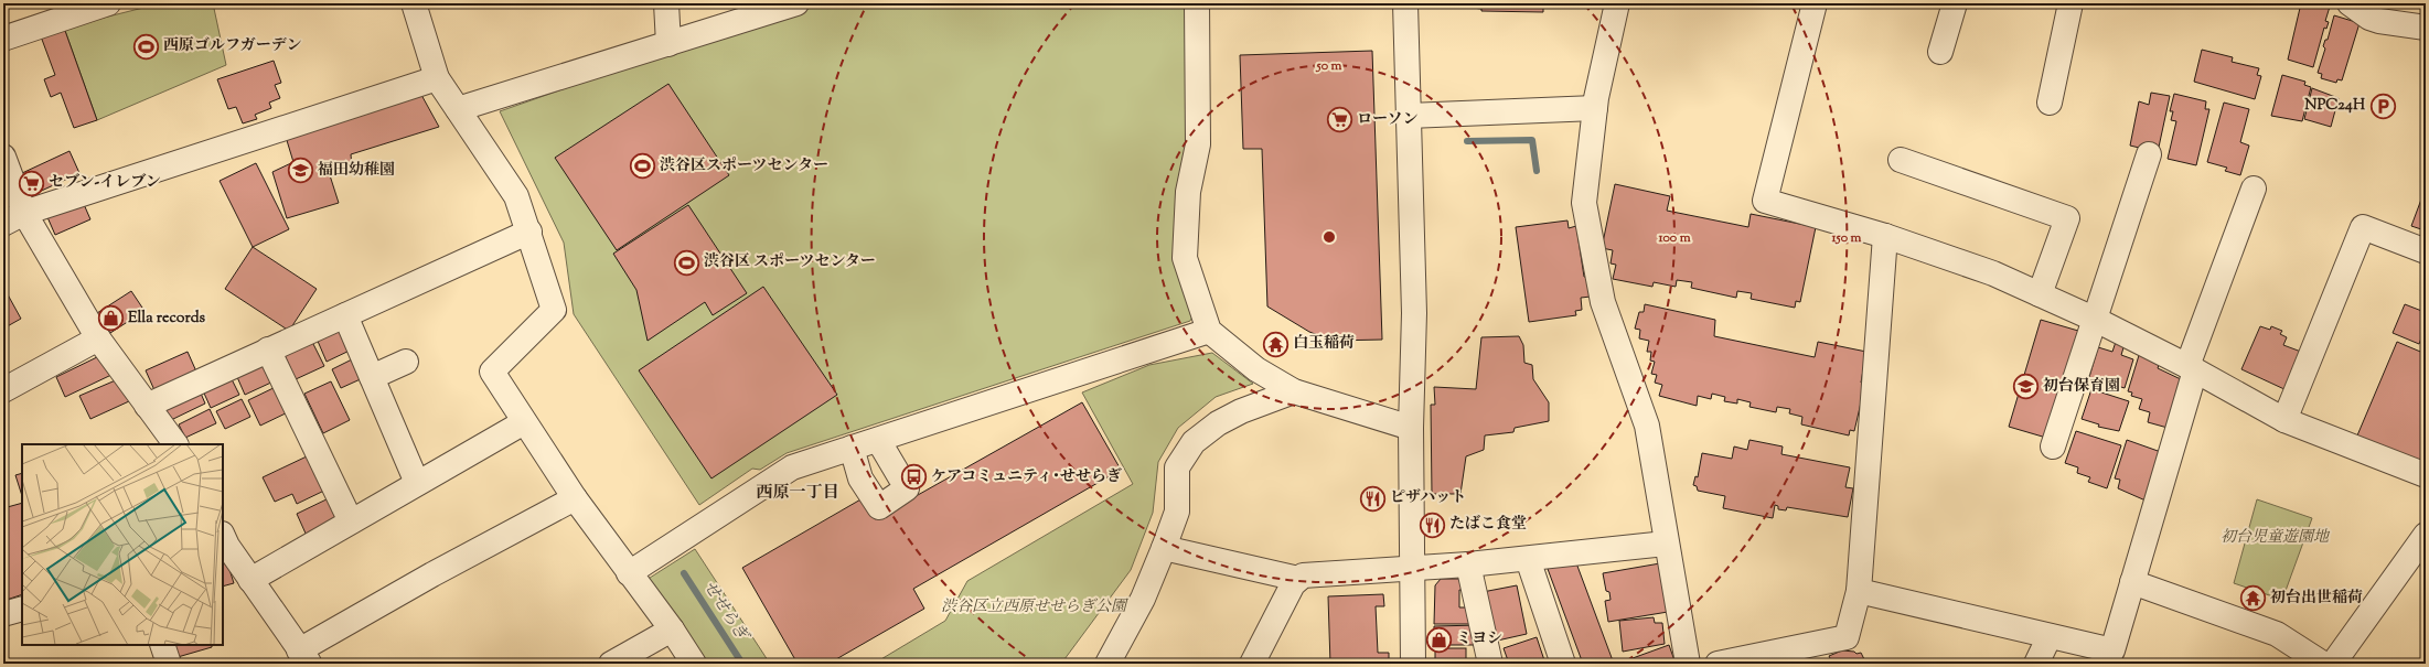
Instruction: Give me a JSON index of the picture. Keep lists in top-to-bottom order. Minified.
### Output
{"districts":["西原一丁目"],"water":["せせらぎ"],"parks":["初台児童遊園地","渋谷区立西原せせらぎ公園"],"places":{"sports":["西原ゴルフガーデン","渋谷区スポーツセンター","渋谷区 スポーツセンター"],"parking":["NPC24H"],"supermarket":["ローソン","セブン-イレブン"],"school or university":["福田幼稚園","初台保育園"],"shop":["Ella records","ミヨシ"],"temple":["白玉稲荷","初台出世稲荷"],"bus stop":["ケアコミュニティ･せせらぎ"],"restaurant":["ピザハット","たばこ食堂"]},"rings":["50 m","100 m","150 m"]}
